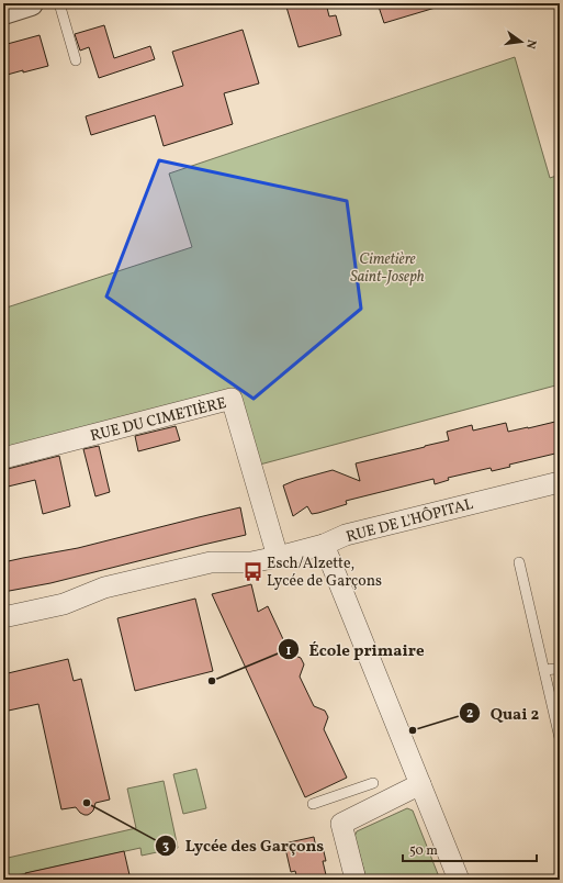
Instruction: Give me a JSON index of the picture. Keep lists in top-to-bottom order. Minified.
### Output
{"streets":{"street":["RUE DU CIMETIÈRE","RUE DE L'HÔPITAL"]},"crossings":[["RUE DU CIMETIÈRE","RUE DE L'HÔPITAL"]],"parks":["Cimetière Saint-Joseph"],"places":{"bus stop":["Esch/Alzette, Lycée de Garçons"],"other":["École primaire","Quai 2","Lycée des Garçons"]},"scale_bar":"50 m","north":"right"}
